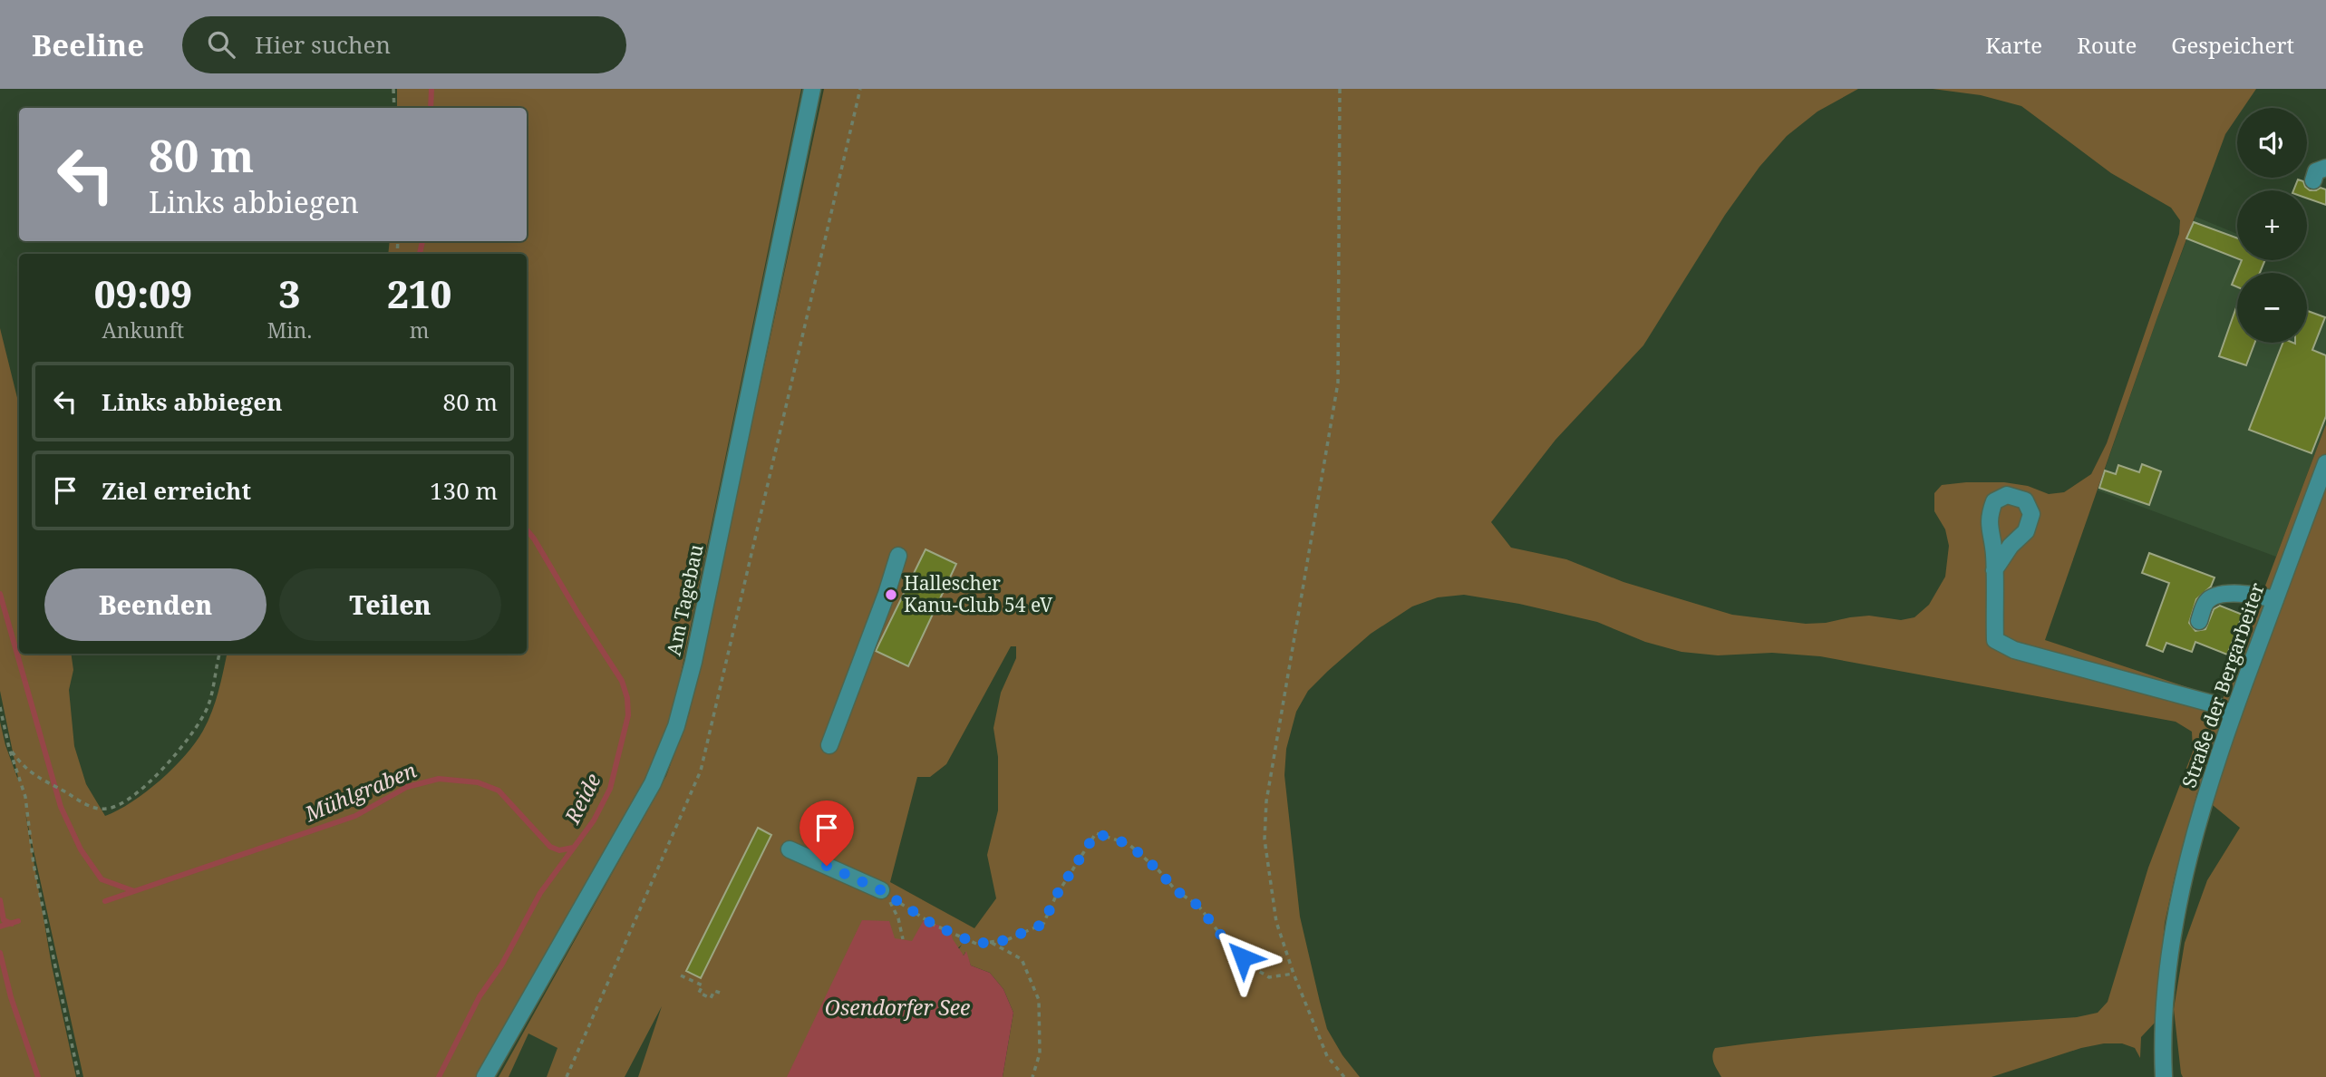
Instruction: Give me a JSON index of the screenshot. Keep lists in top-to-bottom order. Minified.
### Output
{"streets":{"street":["Am Tagebau","Straße der Bergarbeiter"]},"water":["Mühlgraben","Reide","Osendorfer See"],"places":["Hallescher Kanu-Club 54 eV"],"page":{"header":"Beeline","search":"Hier suchen","nav":["Karte","Route","Gespeichert"],"map_buttons":["+","−"],"turn":["80 m","Links abbiegen"],"eta":["09:09","Ankunft","3","Min.","210","m"],"list":[{"name":"Links abbiegen","value":"80 m"},{"name":"Ziel erreicht","value":"130 m"}],"buttons":["Beenden","Teilen"]}}
